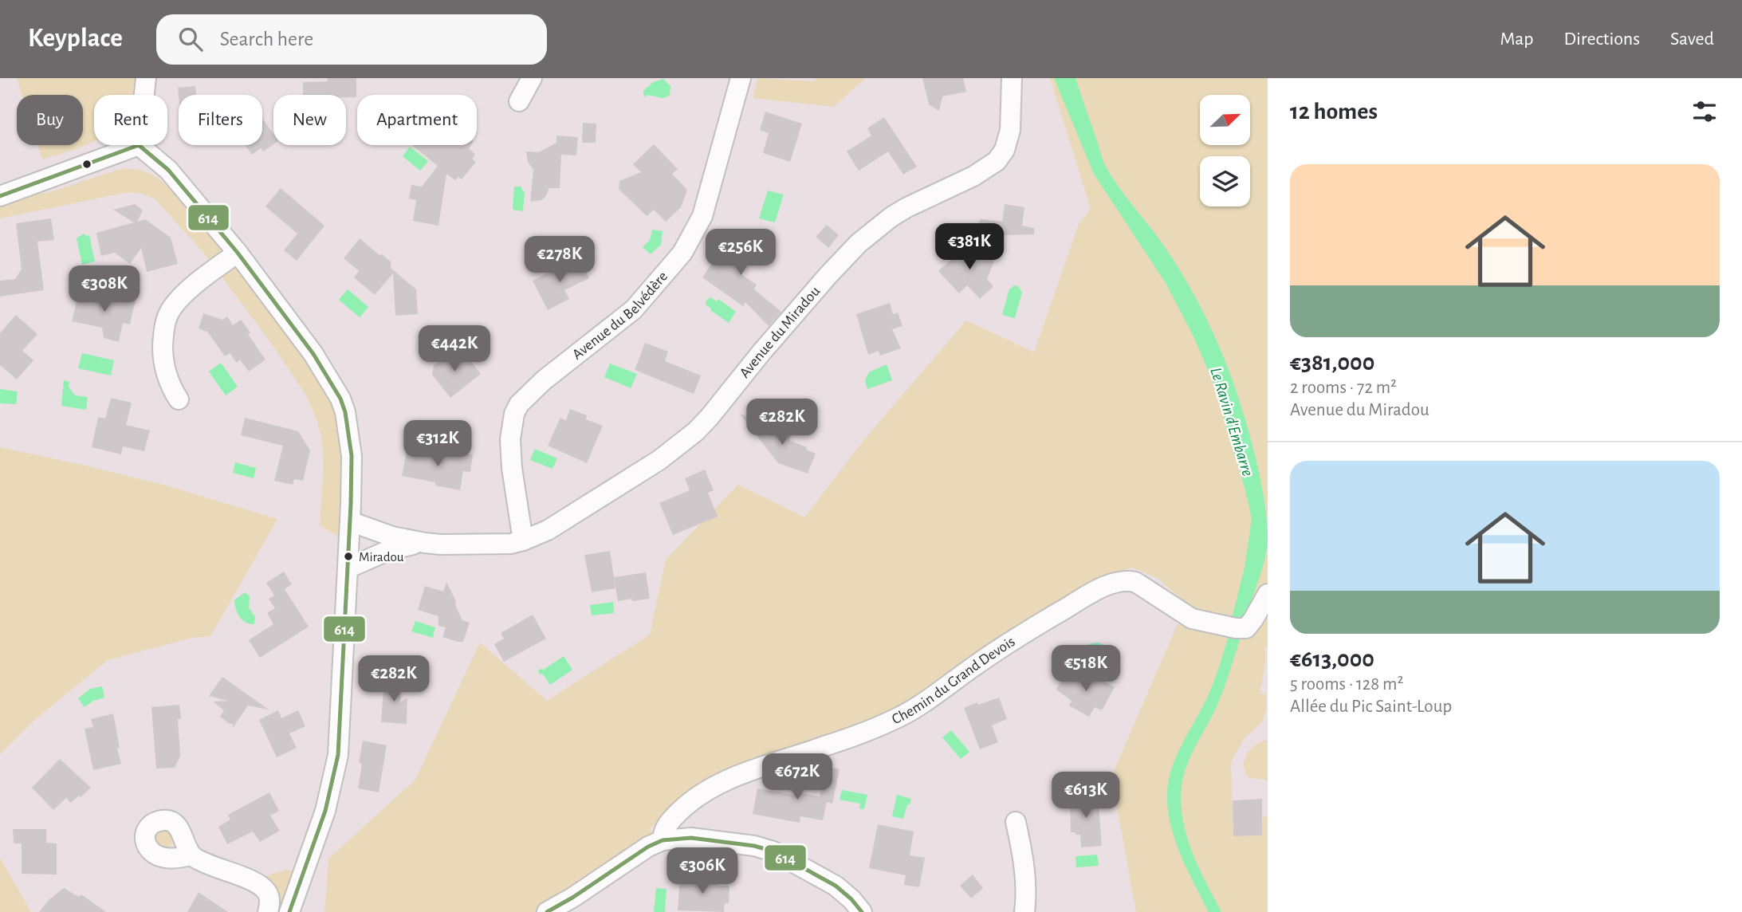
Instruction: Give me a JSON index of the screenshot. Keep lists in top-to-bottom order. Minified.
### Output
{"streets":{"street":["Avenue du Belvédère","Avenue du Miradou","Chemin du Grand Devois"]},"crossings":[["Avenue du Belvédère","Avenue du Miradou"]],"water":["Le Ravin d'Embarre"],"places":["Miradou"],"lines":["transit line 614"],"north":"top right","page":{"header":"Keyplace","search":"Search here","nav":["Map","Directions","Saved"],"heading":"12 homes","chip":["Buy","Rent","Filters","New","Apartment"],"list":[{"name":"€381,000","note":"2 rooms · 72 m² · Avenue du Miradou"},{"name":"€613,000","note":"5 rooms · 128 m² · Allée du Pic Saint-Loup"}],"price":["€381K","€256K","€278K","€308K","€442K","€282K","€312K","€518K","€282K","€672K","€613K","€306K"]}}
